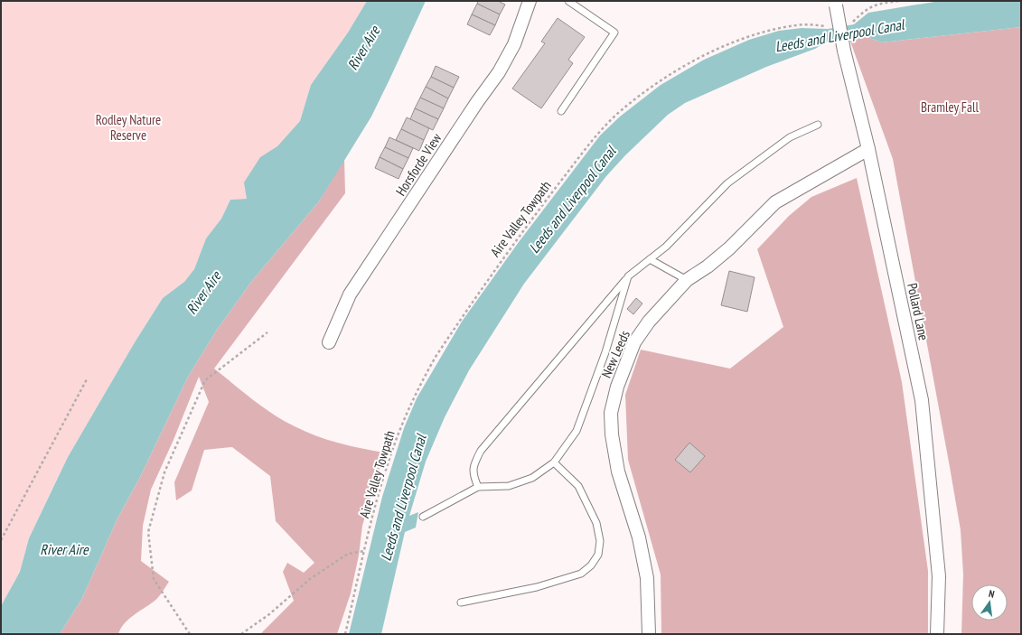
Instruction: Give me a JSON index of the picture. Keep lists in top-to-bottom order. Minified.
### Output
{"streets":{"street":["Horsforde View","Pollard Lane","New Leeds"],"path":["Aire Valley Towpath"]},"crossings":[["Pollard Lane","New Leeds"]],"water":["Leeds and Liverpool Canal","River Aire"],"parks":["Bramley Fall","Rodley Nature Reserve"],"north":"top"}
